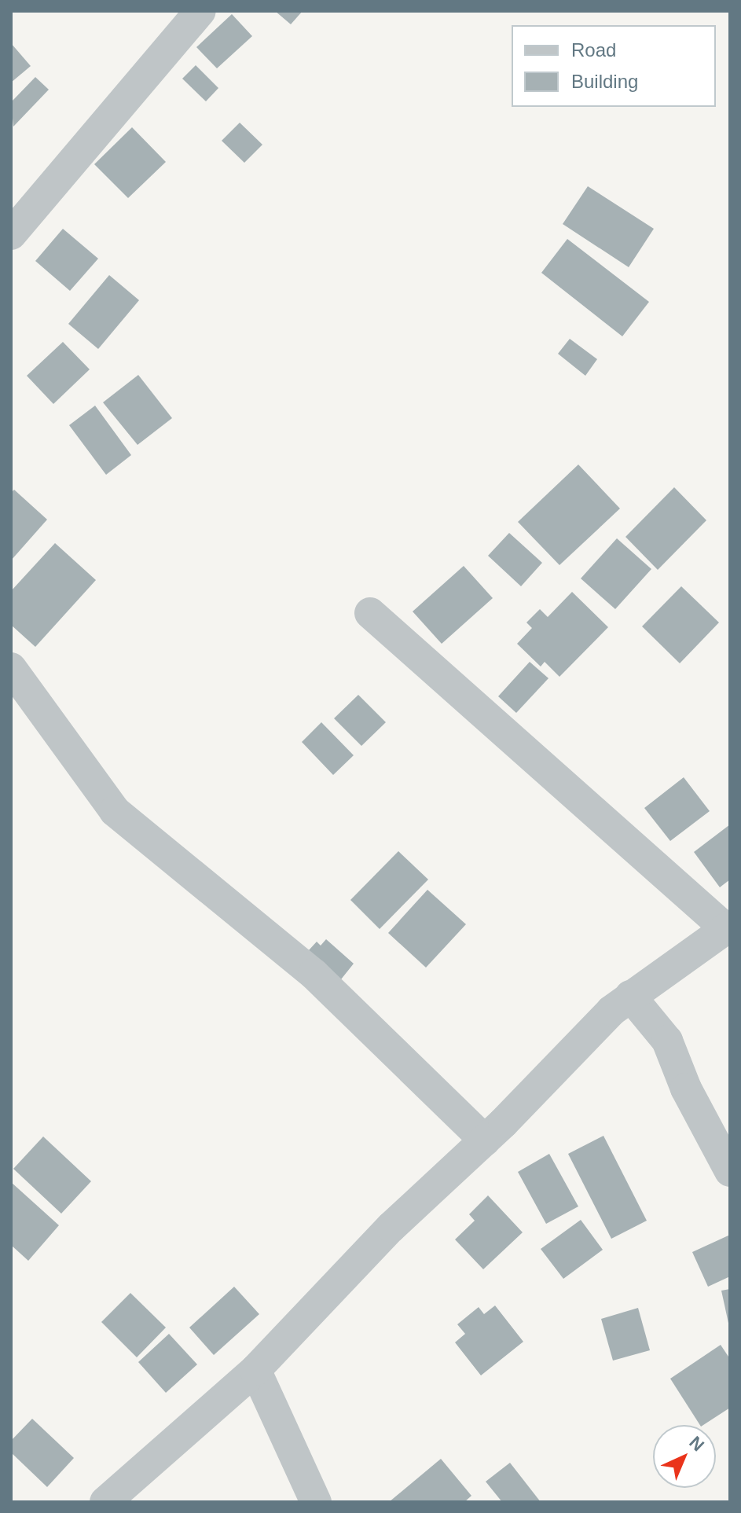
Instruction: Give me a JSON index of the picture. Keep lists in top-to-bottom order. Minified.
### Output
{"legend":["Road","Building"],"north":"top right"}
